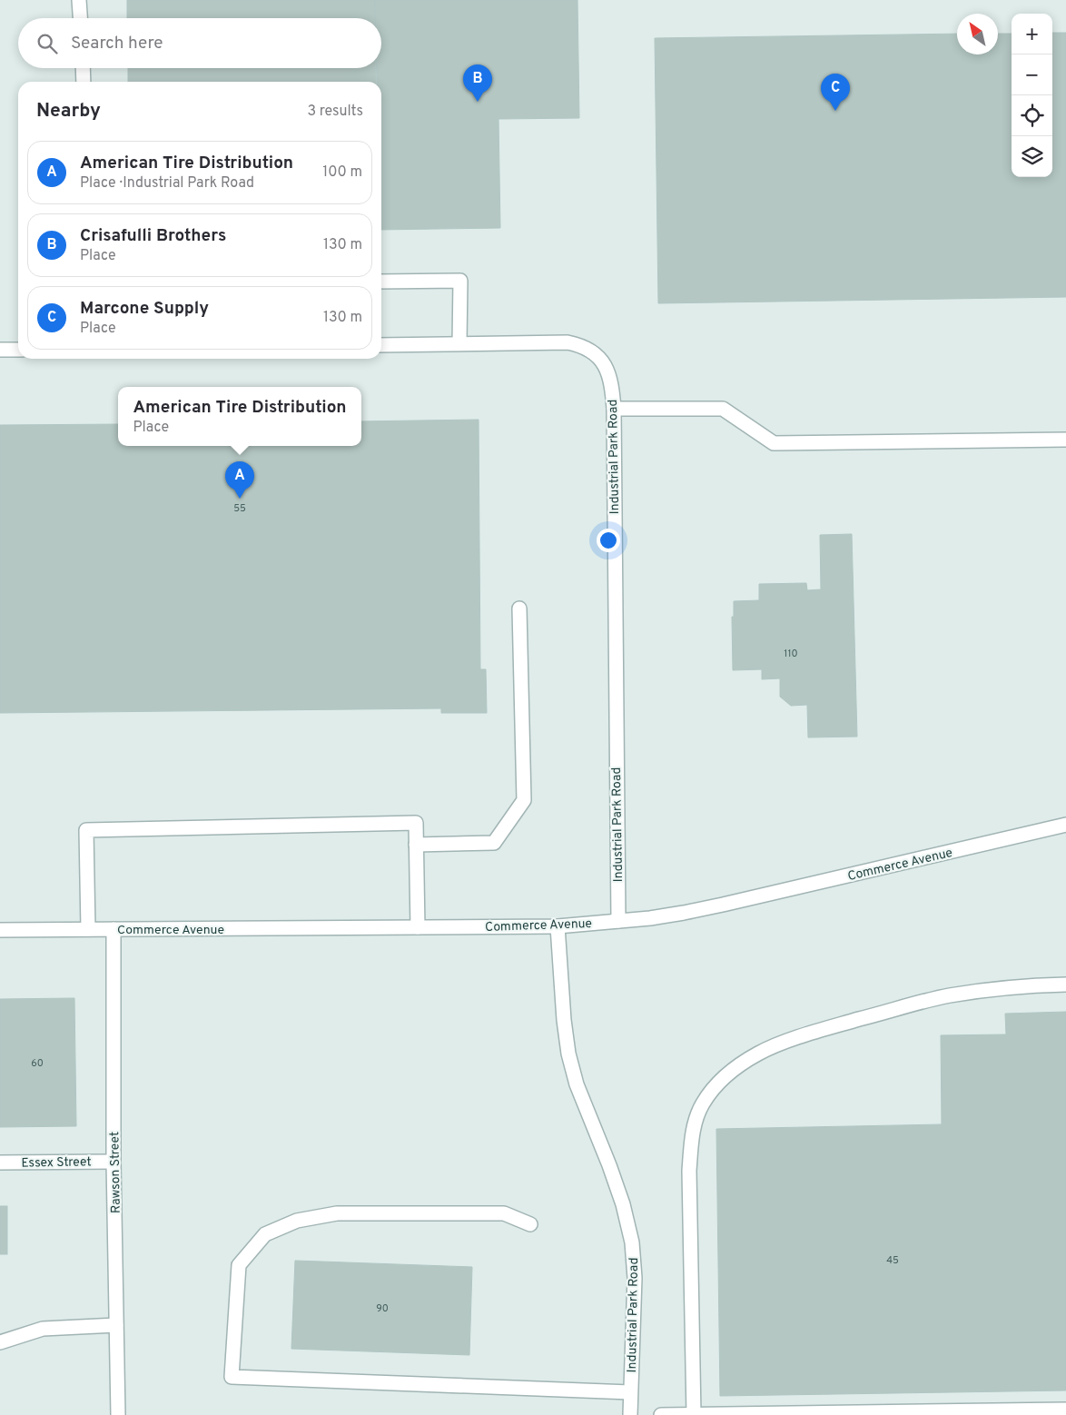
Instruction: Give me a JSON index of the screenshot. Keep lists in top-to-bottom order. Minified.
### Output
{"streets":{"street":["Industrial Park Road","Commerce Avenue","Essex Street","Rawson Street"]},"crossings":[["Industrial Park Road","Commerce Avenue"],["Commerce Avenue","Rawson Street"],["Essex Street","Rawson Street"]],"house_numbers":["55","110","60","45","90"],"north":"top left","page":{"map_buttons":["+","−"],"search":"Search here","pins":["B","C","A"],"heading":["Nearby","3 results"],"list":[{"mark":"A","name":"American Tire Distribution","note":"Place · Industrial Park Road","value":"100 m"},{"mark":"B","name":"Crisafulli Brothers","note":"Place","value":"130 m"},{"mark":"C","name":"Marcone Supply","note":"Place","value":"130 m"}],"popup":["American Tire Distribution","Place"]}}
